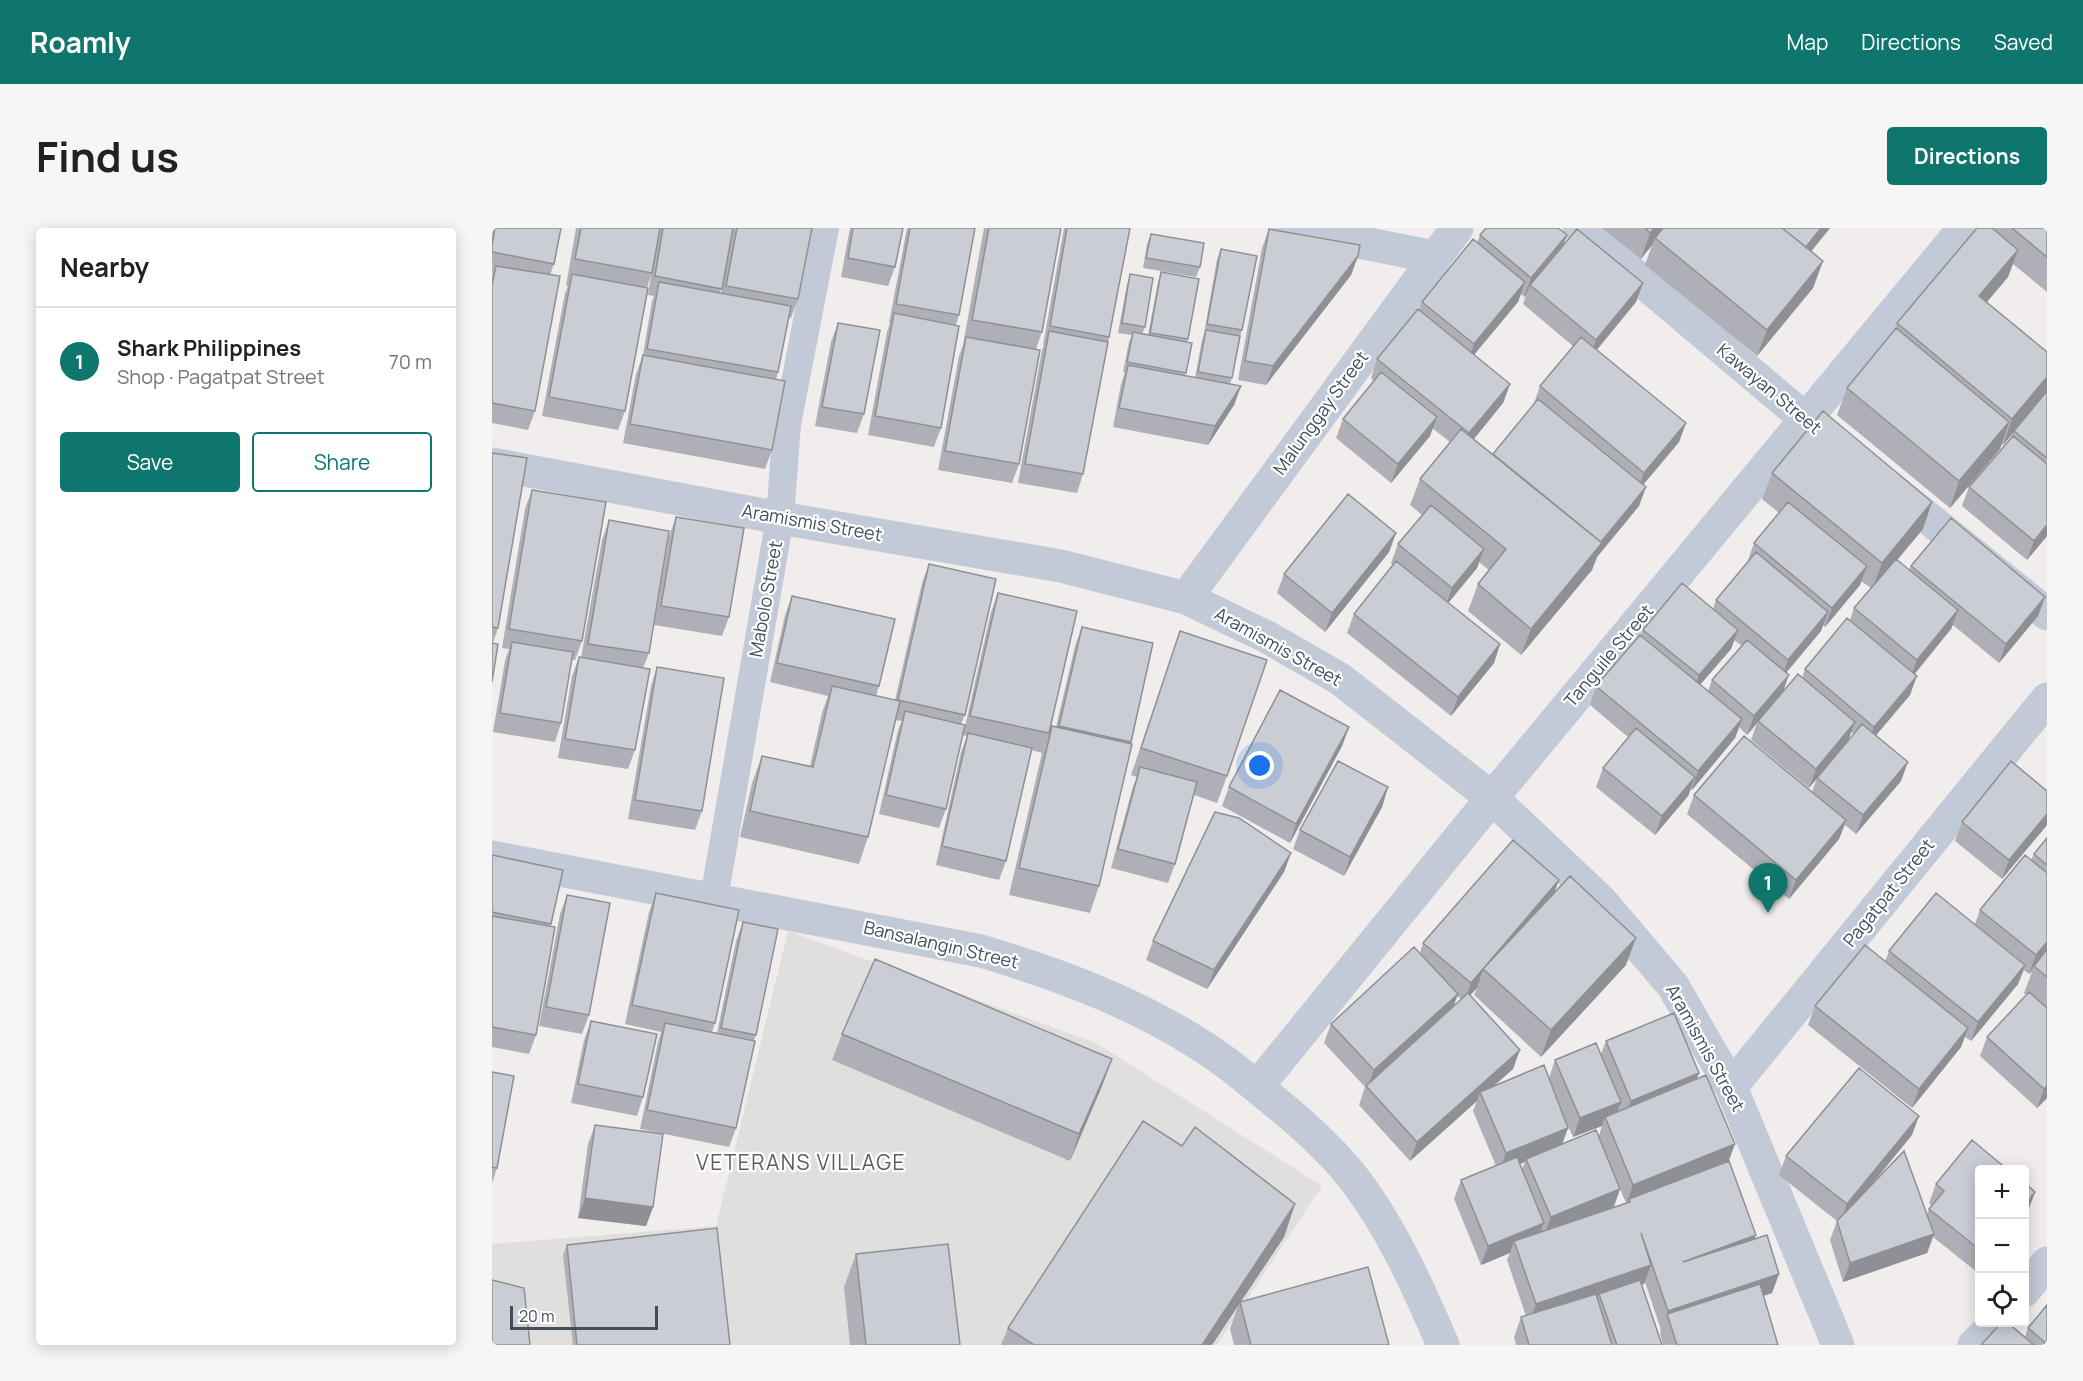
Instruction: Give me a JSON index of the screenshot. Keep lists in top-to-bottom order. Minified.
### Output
{"streets":{"street":["Kawayan Street","Malunggay Street","Aramismis Street","Tanguile Street","Pagatpat Street","Bansalangin Street"],"lane":["Mabolo Street"]},"crossings":[["Kawayan Street","Tanguile Street"],["Malunggay Street","Aramismis Street"],["Aramismis Street","Mabolo Street"],["Aramismis Street","Tanguile Street"],["Aramismis Street","Pagatpat Street"],["Mabolo Street","Bansalangin Street"],["Tanguile Street","Bansalangin Street"]],"districts":["VETERANS VILLAGE"],"scale_bar":"20 m","page":{"header":"Roamly","nav":["Map","Directions","Saved"],"title":"Find us","buttons":["Directions",["Save","Share"]],"heading":"Nearby","list":[{"mark":"1","name":"Shark Philippines","note":"Shop · Pagatpat Street","value":"70 m"}],"pins":"1","map_buttons":["+","−"],"scale":"20 m"}}
